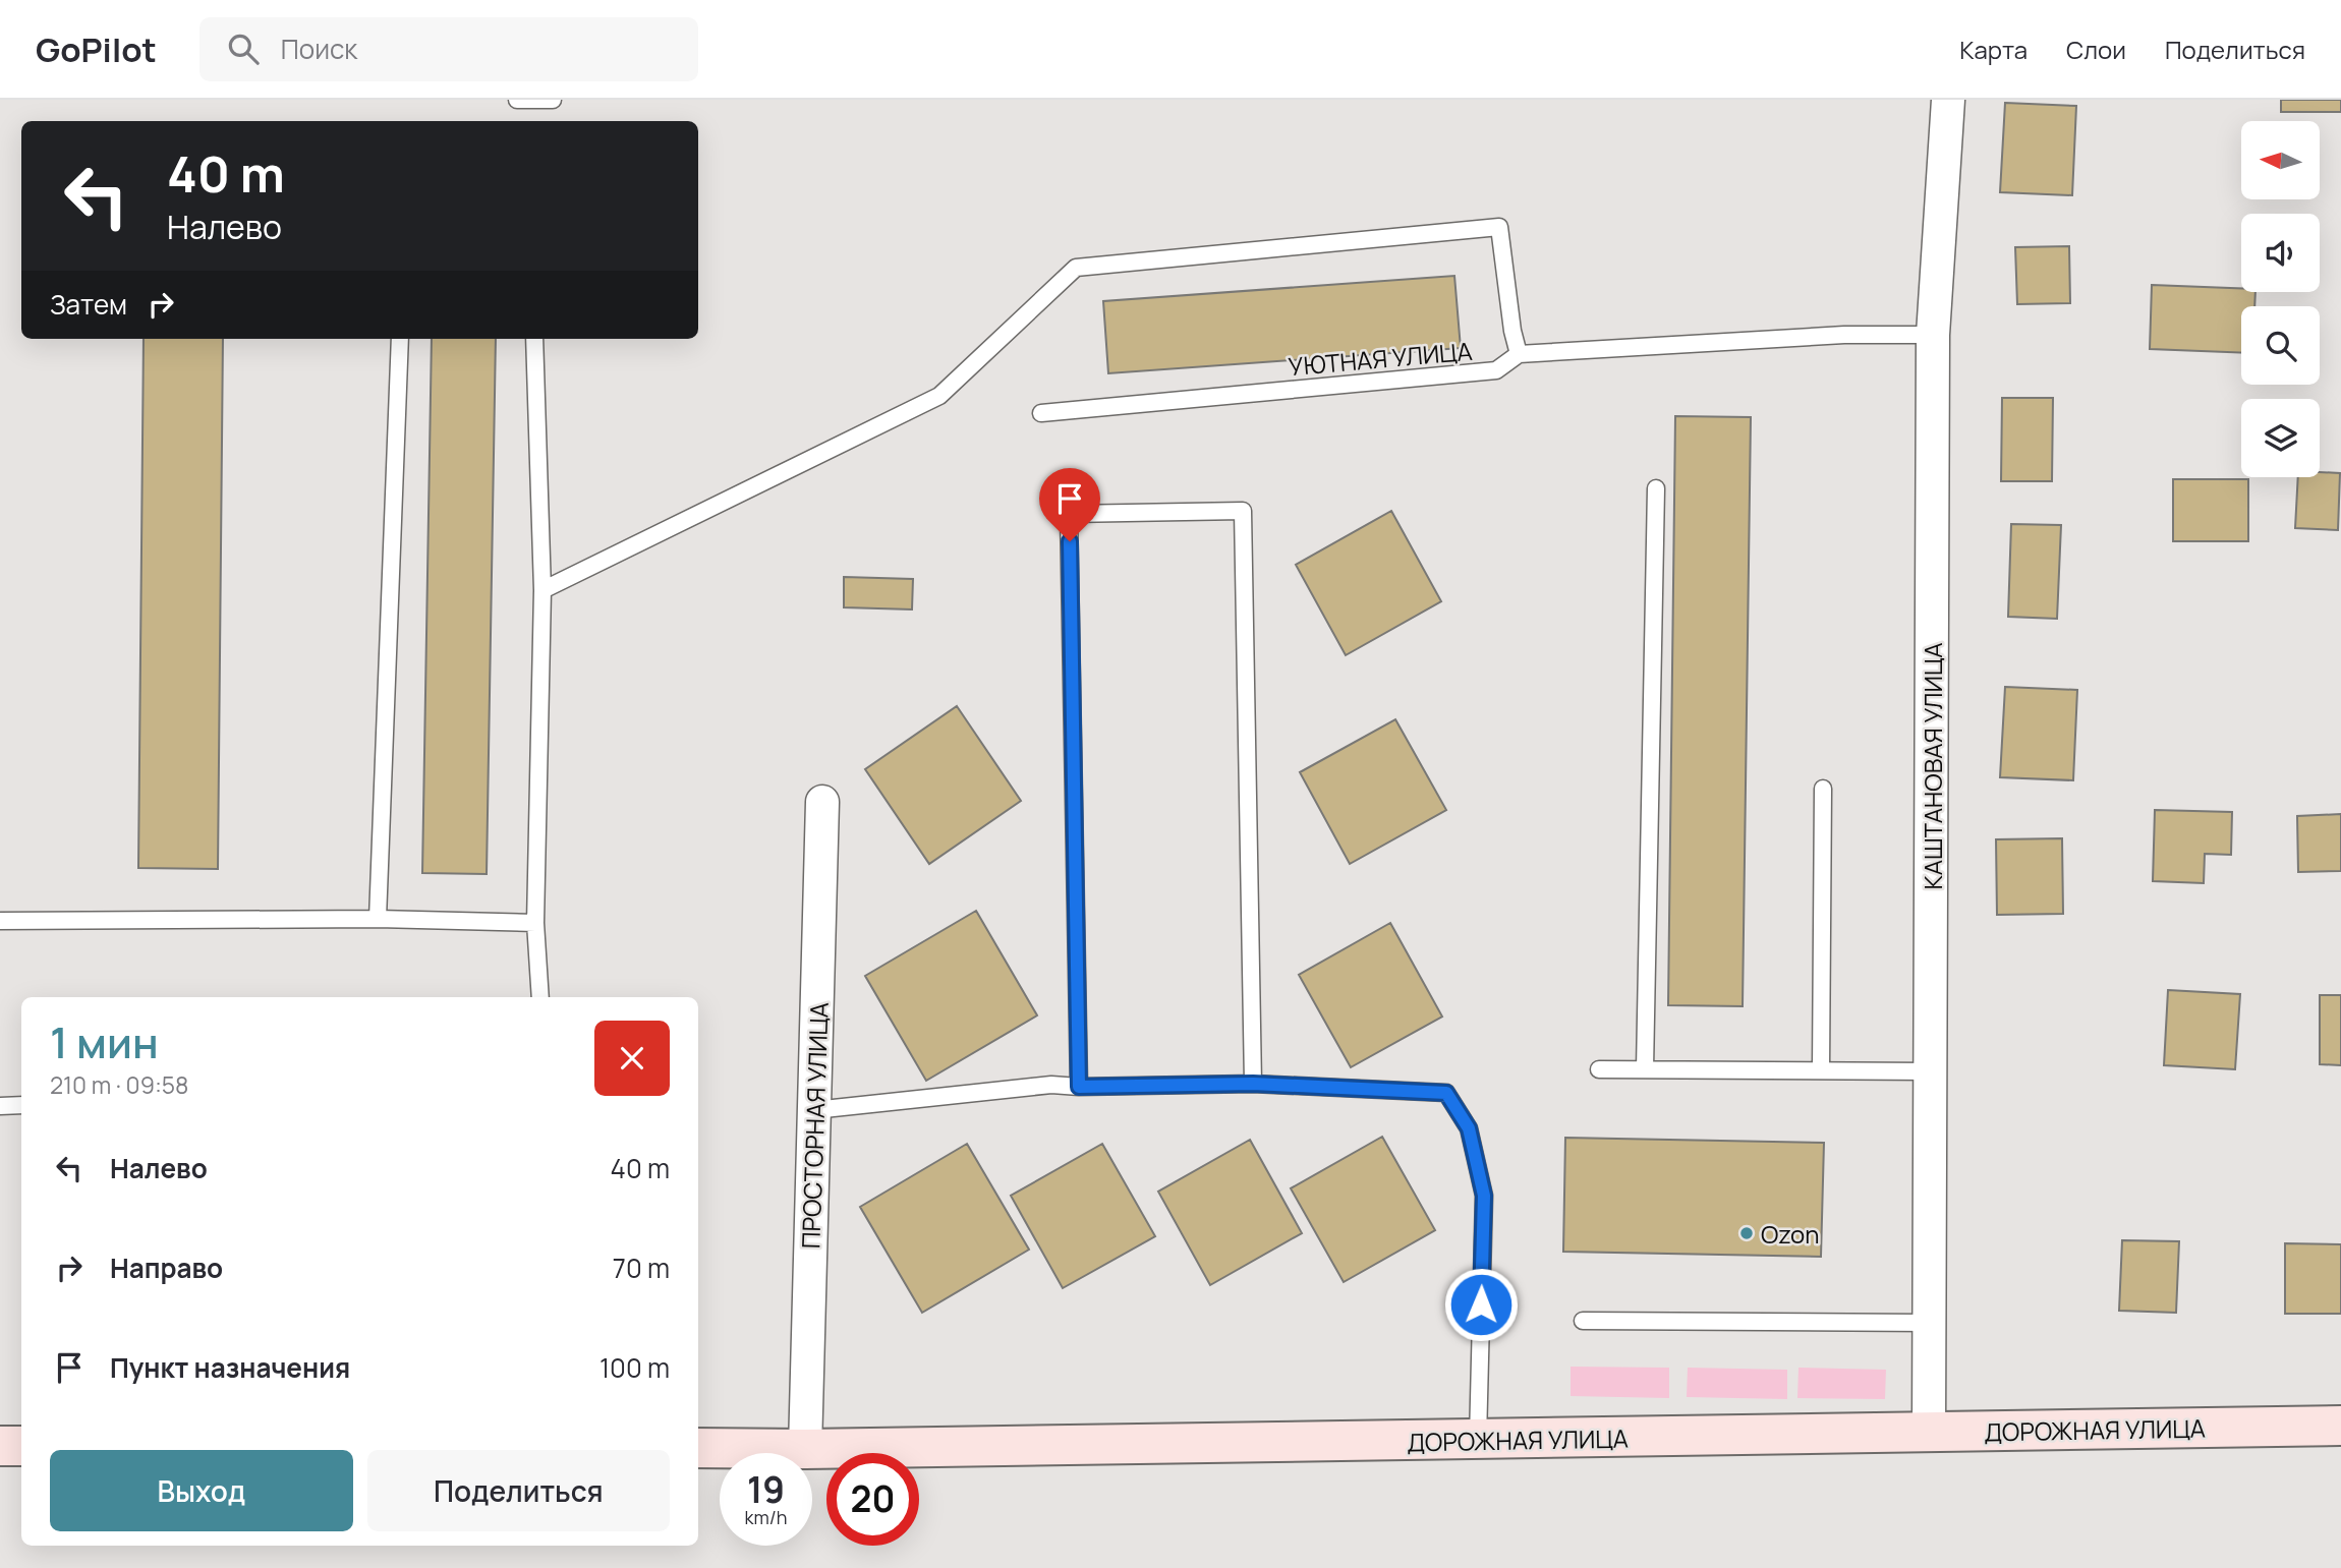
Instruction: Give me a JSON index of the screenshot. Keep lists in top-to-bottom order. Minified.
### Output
{"streets":{"street":["КАШТАНОВАЯ УЛИЦА","ПРОСТОРНАЯ УЛИЦА","ДОРОЖНАЯ УЛИЦА"],"lane":["УЮТНАЯ УЛИЦА"]},"crossings":[["УЮТНАЯ УЛИЦА","КАШТАНОВАЯ УЛИЦА"],["КАШТАНОВАЯ УЛИЦА","ДОРОЖНАЯ УЛИЦА"],["ПРОСТОРНАЯ УЛИЦА","ДОРОЖНАЯ УЛИЦА"]],"places":["Ozon"],"north":"left","page":{"header":"GoPilot","search":"Поиск","nav":["Карта","Слои","Поделиться"],"turn":["40 m","Налево"],"then":"Затем","heading":["1 мин","210 m · 09:58"],"list":[{"name":"Налево","value":"40 m"},{"name":"Направо","value":"70 m"},{"name":"Пункт назначения","value":"100 m"}],"buttons":["Выход","Поделиться"],"speed":"19 km/h","limit":"20"}}
